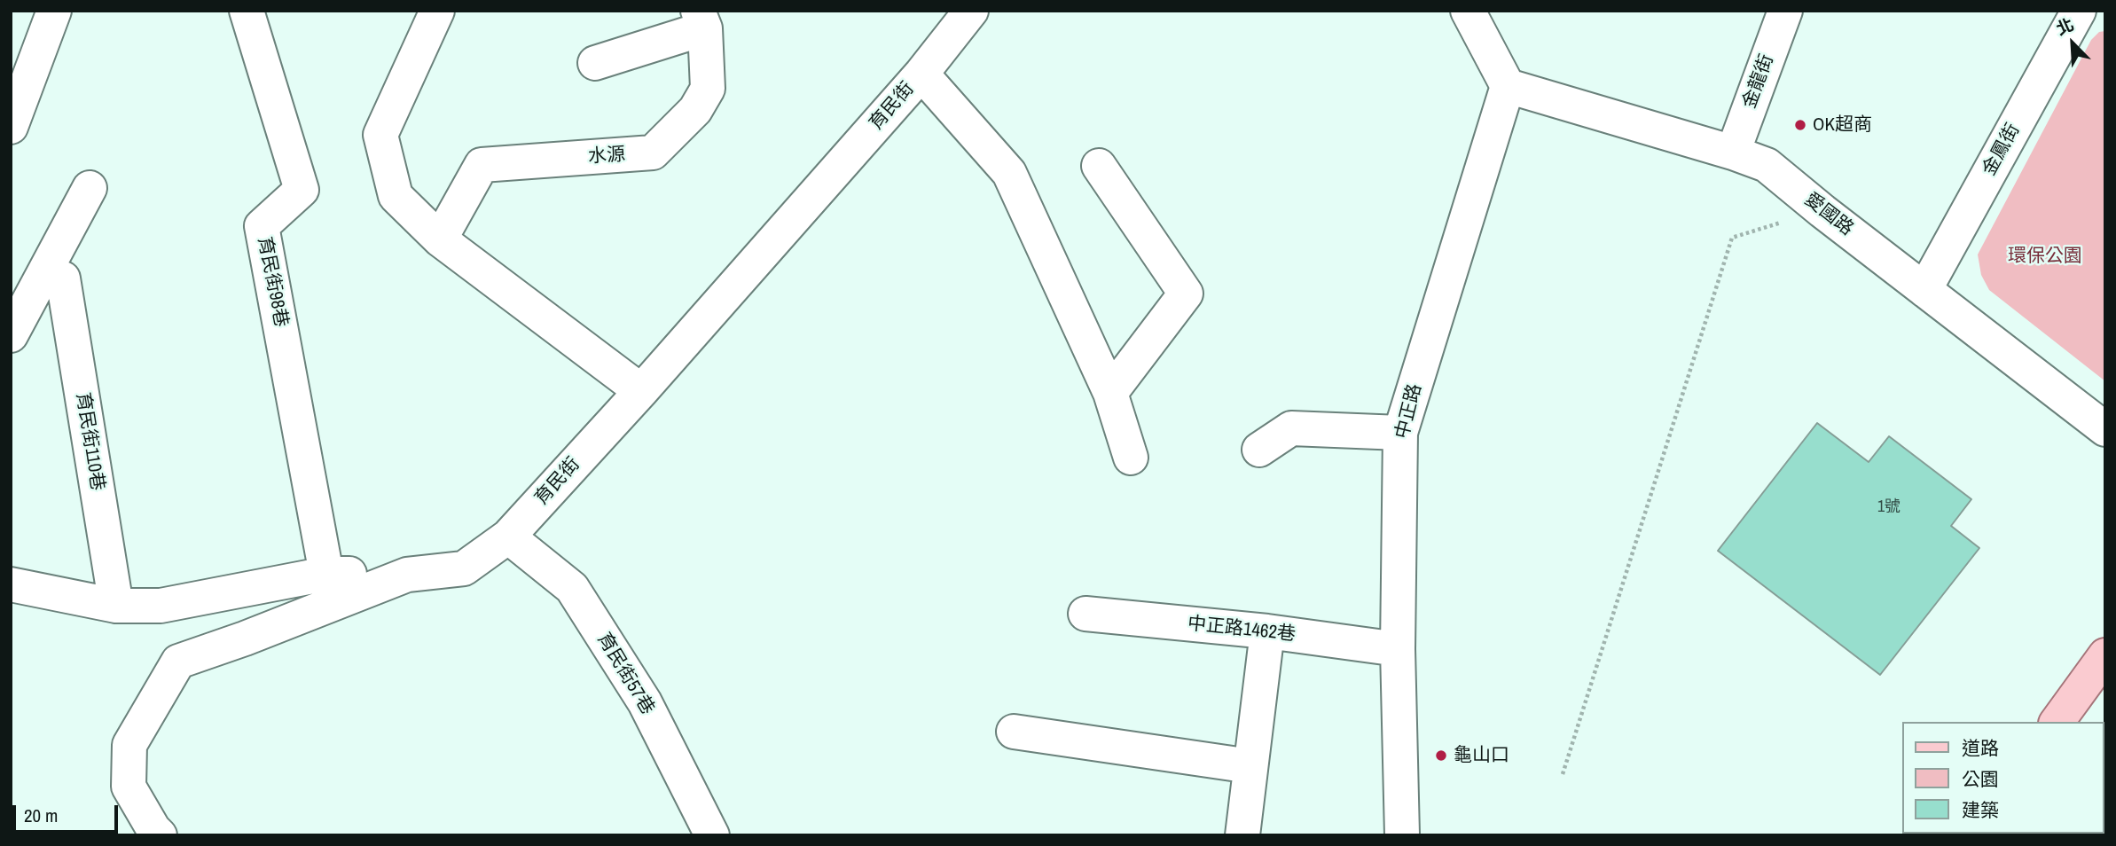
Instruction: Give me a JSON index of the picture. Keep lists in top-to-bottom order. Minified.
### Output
{"streets":{"street":["金龍街","育民街","金鳳街","水源","愛國路","育民街98巷","中正路","育民街110巷","中正路1462巷","育民街57巷"]},"crossings":[["金龍街","愛國路"],["育民街","育民街57巷"],["金鳳街","愛國路"],["愛國路","中正路"],["中正路","中正路1462巷"]],"parks":["環保公園"],"places":["OK超商","龜山口"],"house_numbers":["1號"],"legend":["道路","公園","建築"],"scale_bar":"20 m","north":"top left"}
